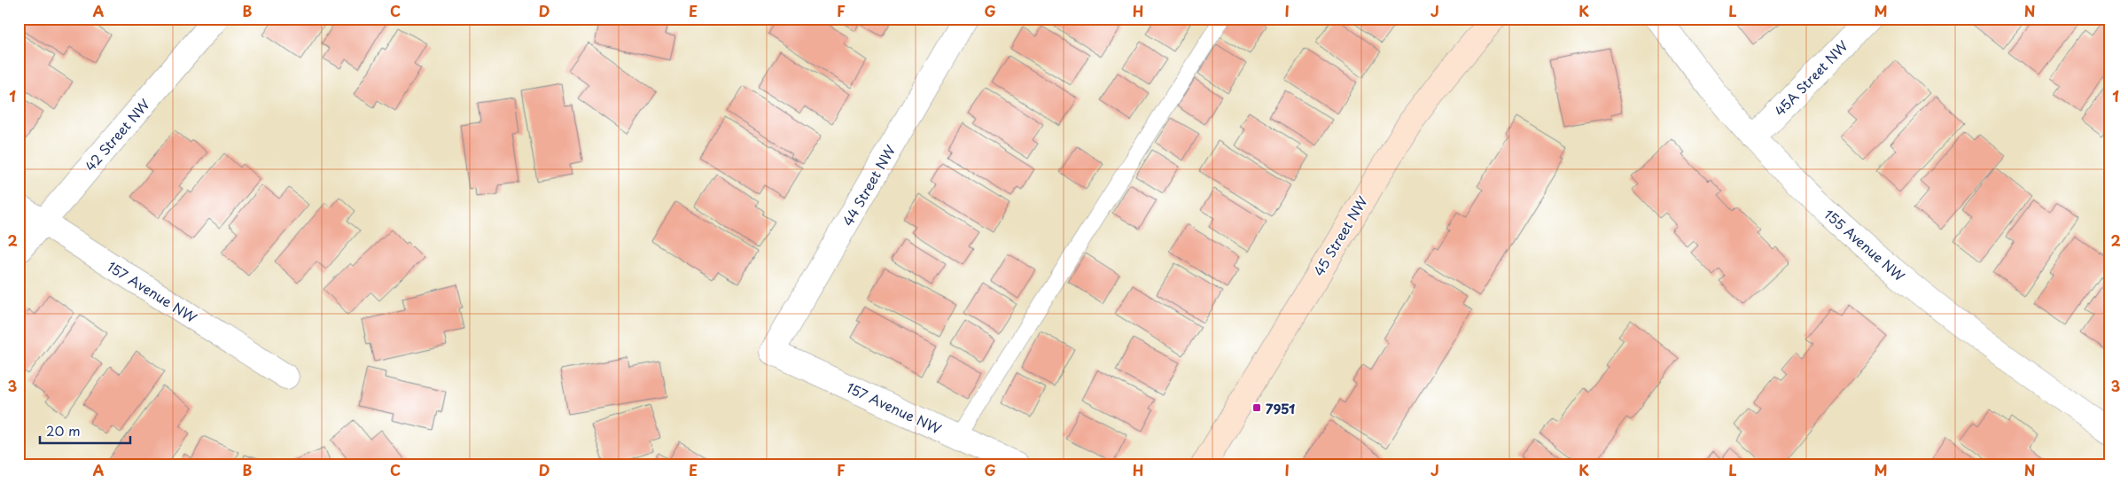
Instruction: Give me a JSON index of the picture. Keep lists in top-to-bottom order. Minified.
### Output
{"streets":{"street":["45A Street NW","42 Street NW","44 Street NW","45 Street NW","155 Avenue NW","157 Avenue NW"]},"crossings":[["45A Street NW","155 Avenue NW"],["42 Street NW","157 Avenue NW"],["44 Street NW","157 Avenue NW"]],"places":{"transit":["7951"]},"scale_bar":"20 m","grid":{"columns":["A","B","C","D","E","F","G","H","I","J","K","L","M","N"],"rows":["1","2","3"]}}
